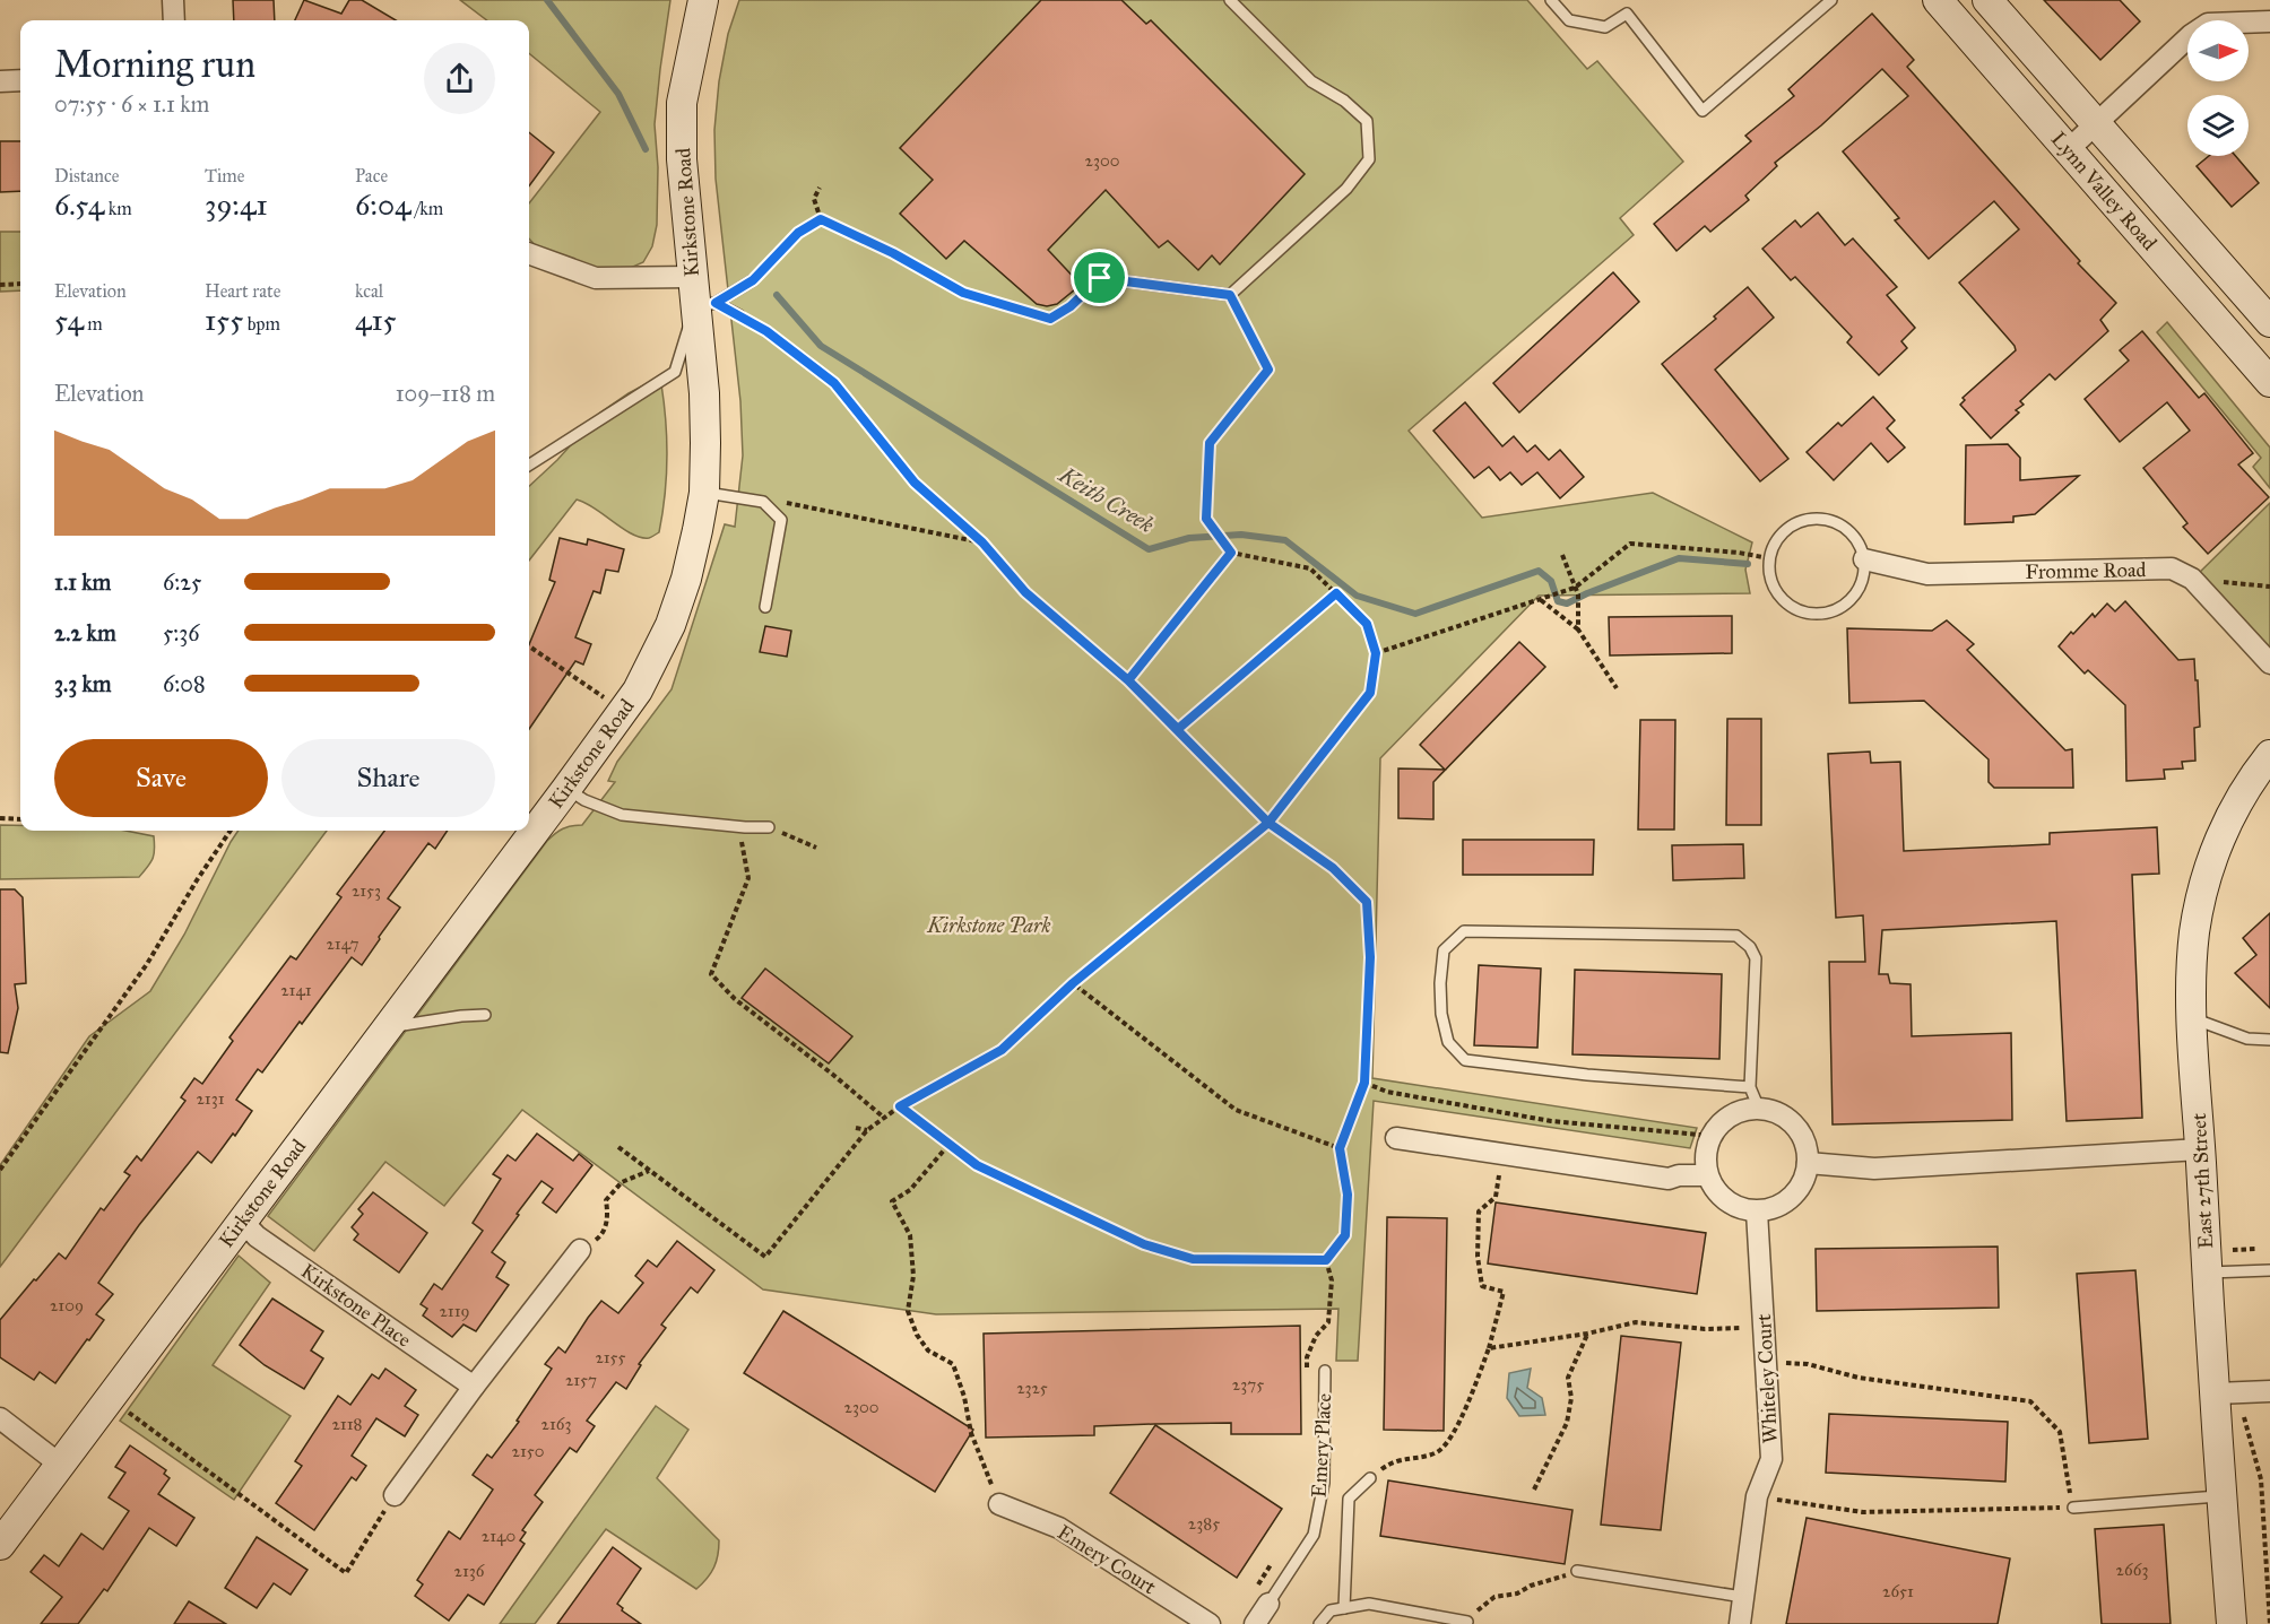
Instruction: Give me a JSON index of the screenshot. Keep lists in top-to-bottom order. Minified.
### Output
{"streets":{"street":["Lynn Valley Road","Kirkstone Road","Fromme Road","East 27th Street","Kirkstone Place","Whiteley Court","Emery Place","Emery Court"]},"crossings":[["Kirkstone Road","Kirkstone Place"]],"water":["Keith Creek"],"parks":["Kirkstone Park"],"house_numbers":["2300","2153","2147","2141","2131","2109","2119","2155","2157","2375","2325","2300","2118","2163","2150","2385","2140","2663","2136","2651"],"north":"right","page":{"heading":["Morning run","07:55 · 6 × 1.1 km"],"stats":[["Distance","6.54 km"],["Time","39:41"],["Pace","6:04 /km"],["Elevation","54 m"],["Heart rate","155 bpm"],["kcal","415"]],"chart":["Elevation","109–118 m"],"list":[{"name":"1.1 km","note":"6:25"},{"name":"2.2 km","note":"5:36"},{"name":"3.3 km","note":"6:08"}],"buttons":["Save","Share"]}}
